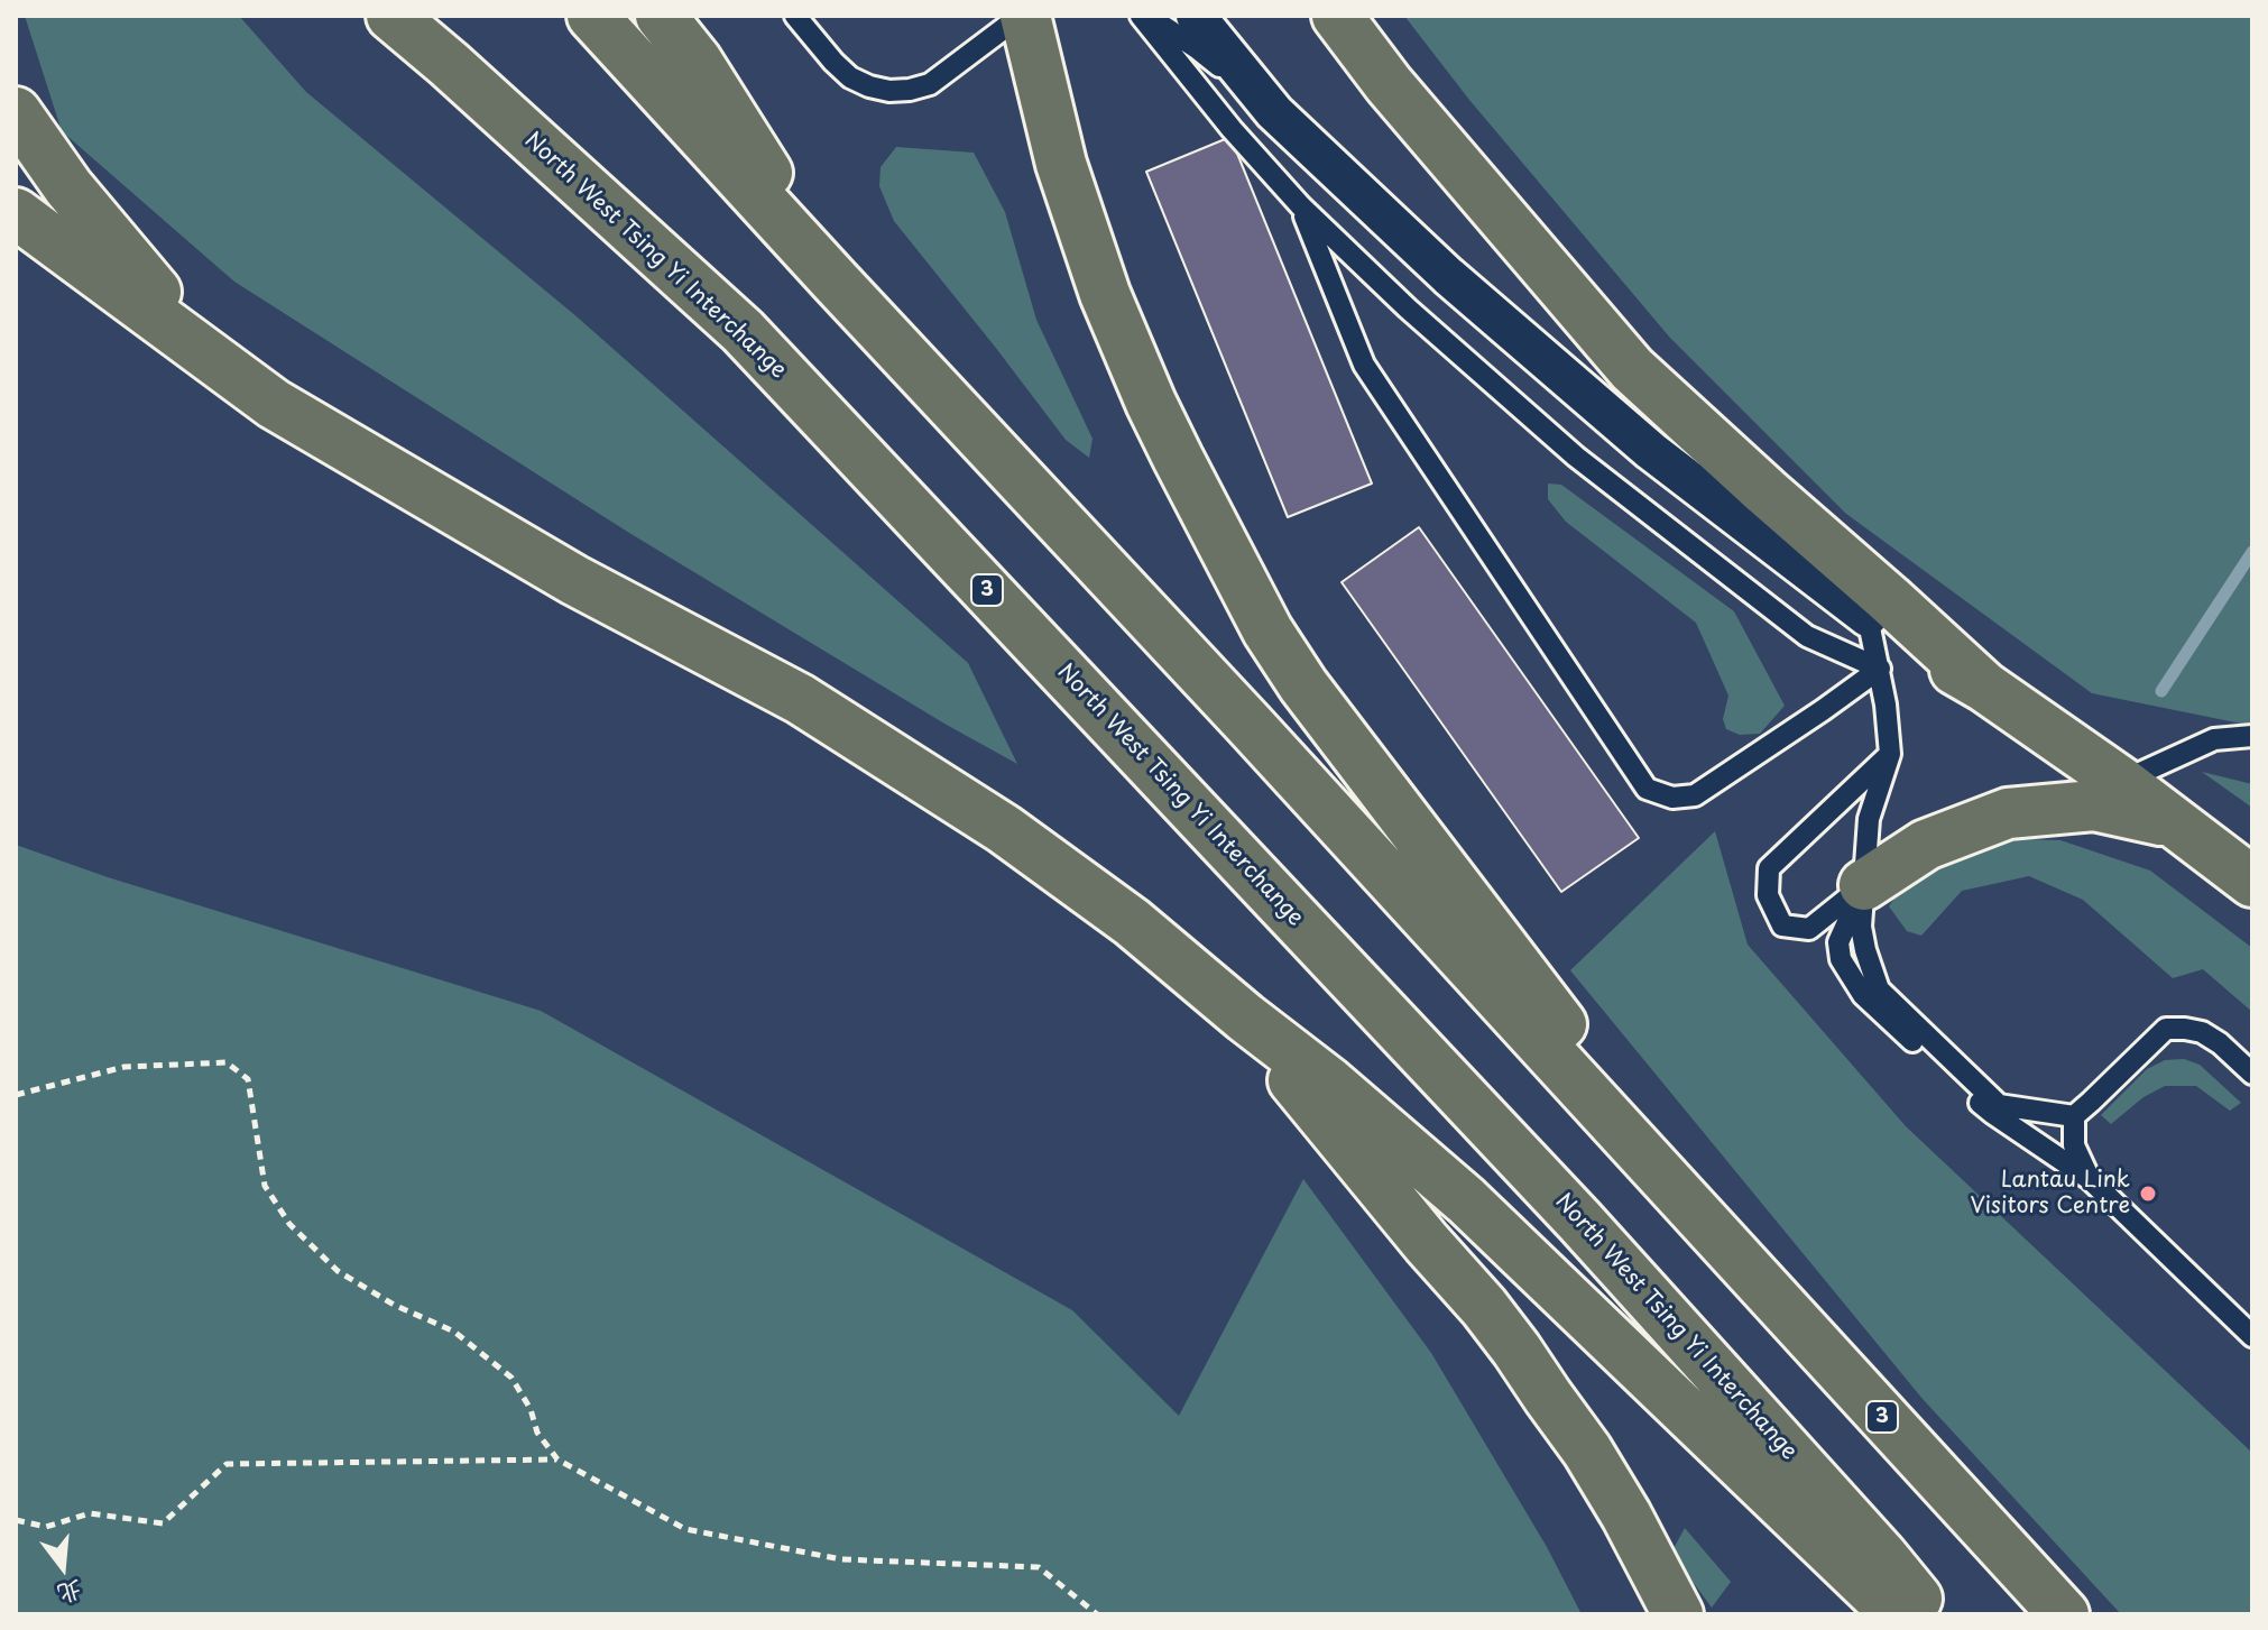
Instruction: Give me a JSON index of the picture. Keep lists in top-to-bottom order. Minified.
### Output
{"streets":{"highway":["North West Tsing Yi Interchange","3"]},"places":["Lantau Link Visitors Centre"],"north":"bottom"}
